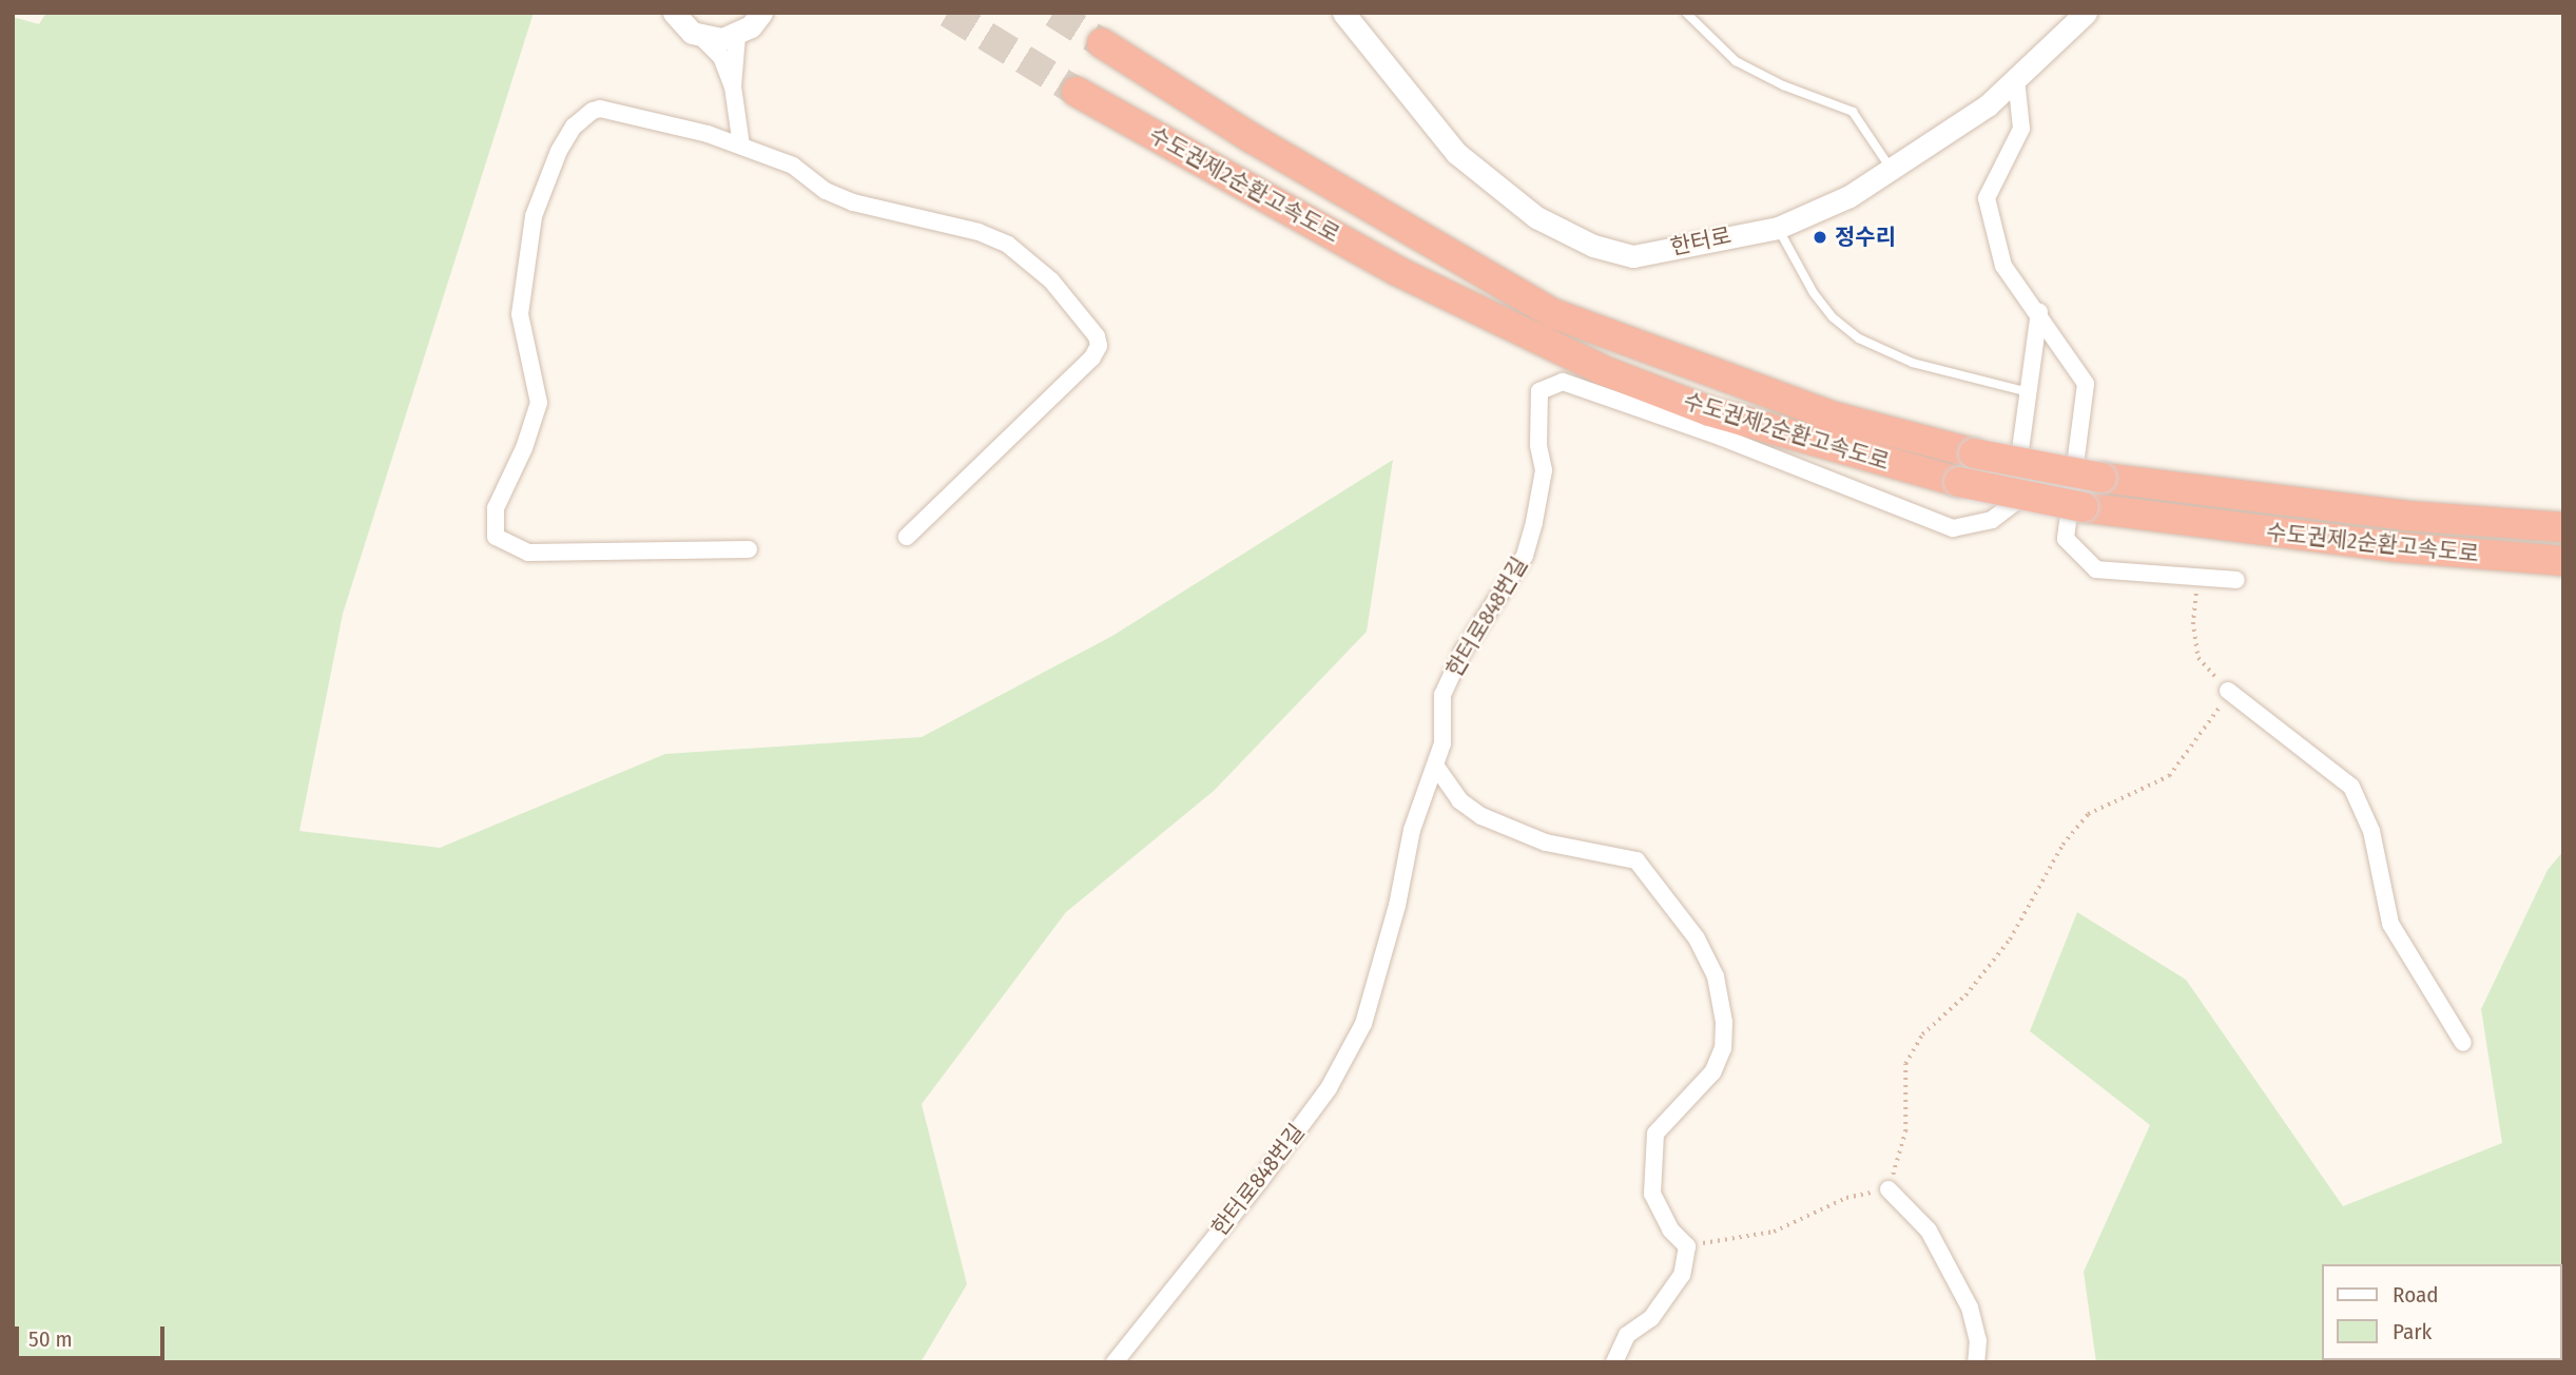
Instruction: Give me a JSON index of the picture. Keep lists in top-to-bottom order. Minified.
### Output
{"streets":{"highway":["수도권제2순환고속도로"],"main road":["한터로"],"street":["한터로848번길"]},"places":["정수리"],"legend":["Road","Park"],"scale_bar":"50 m"}
